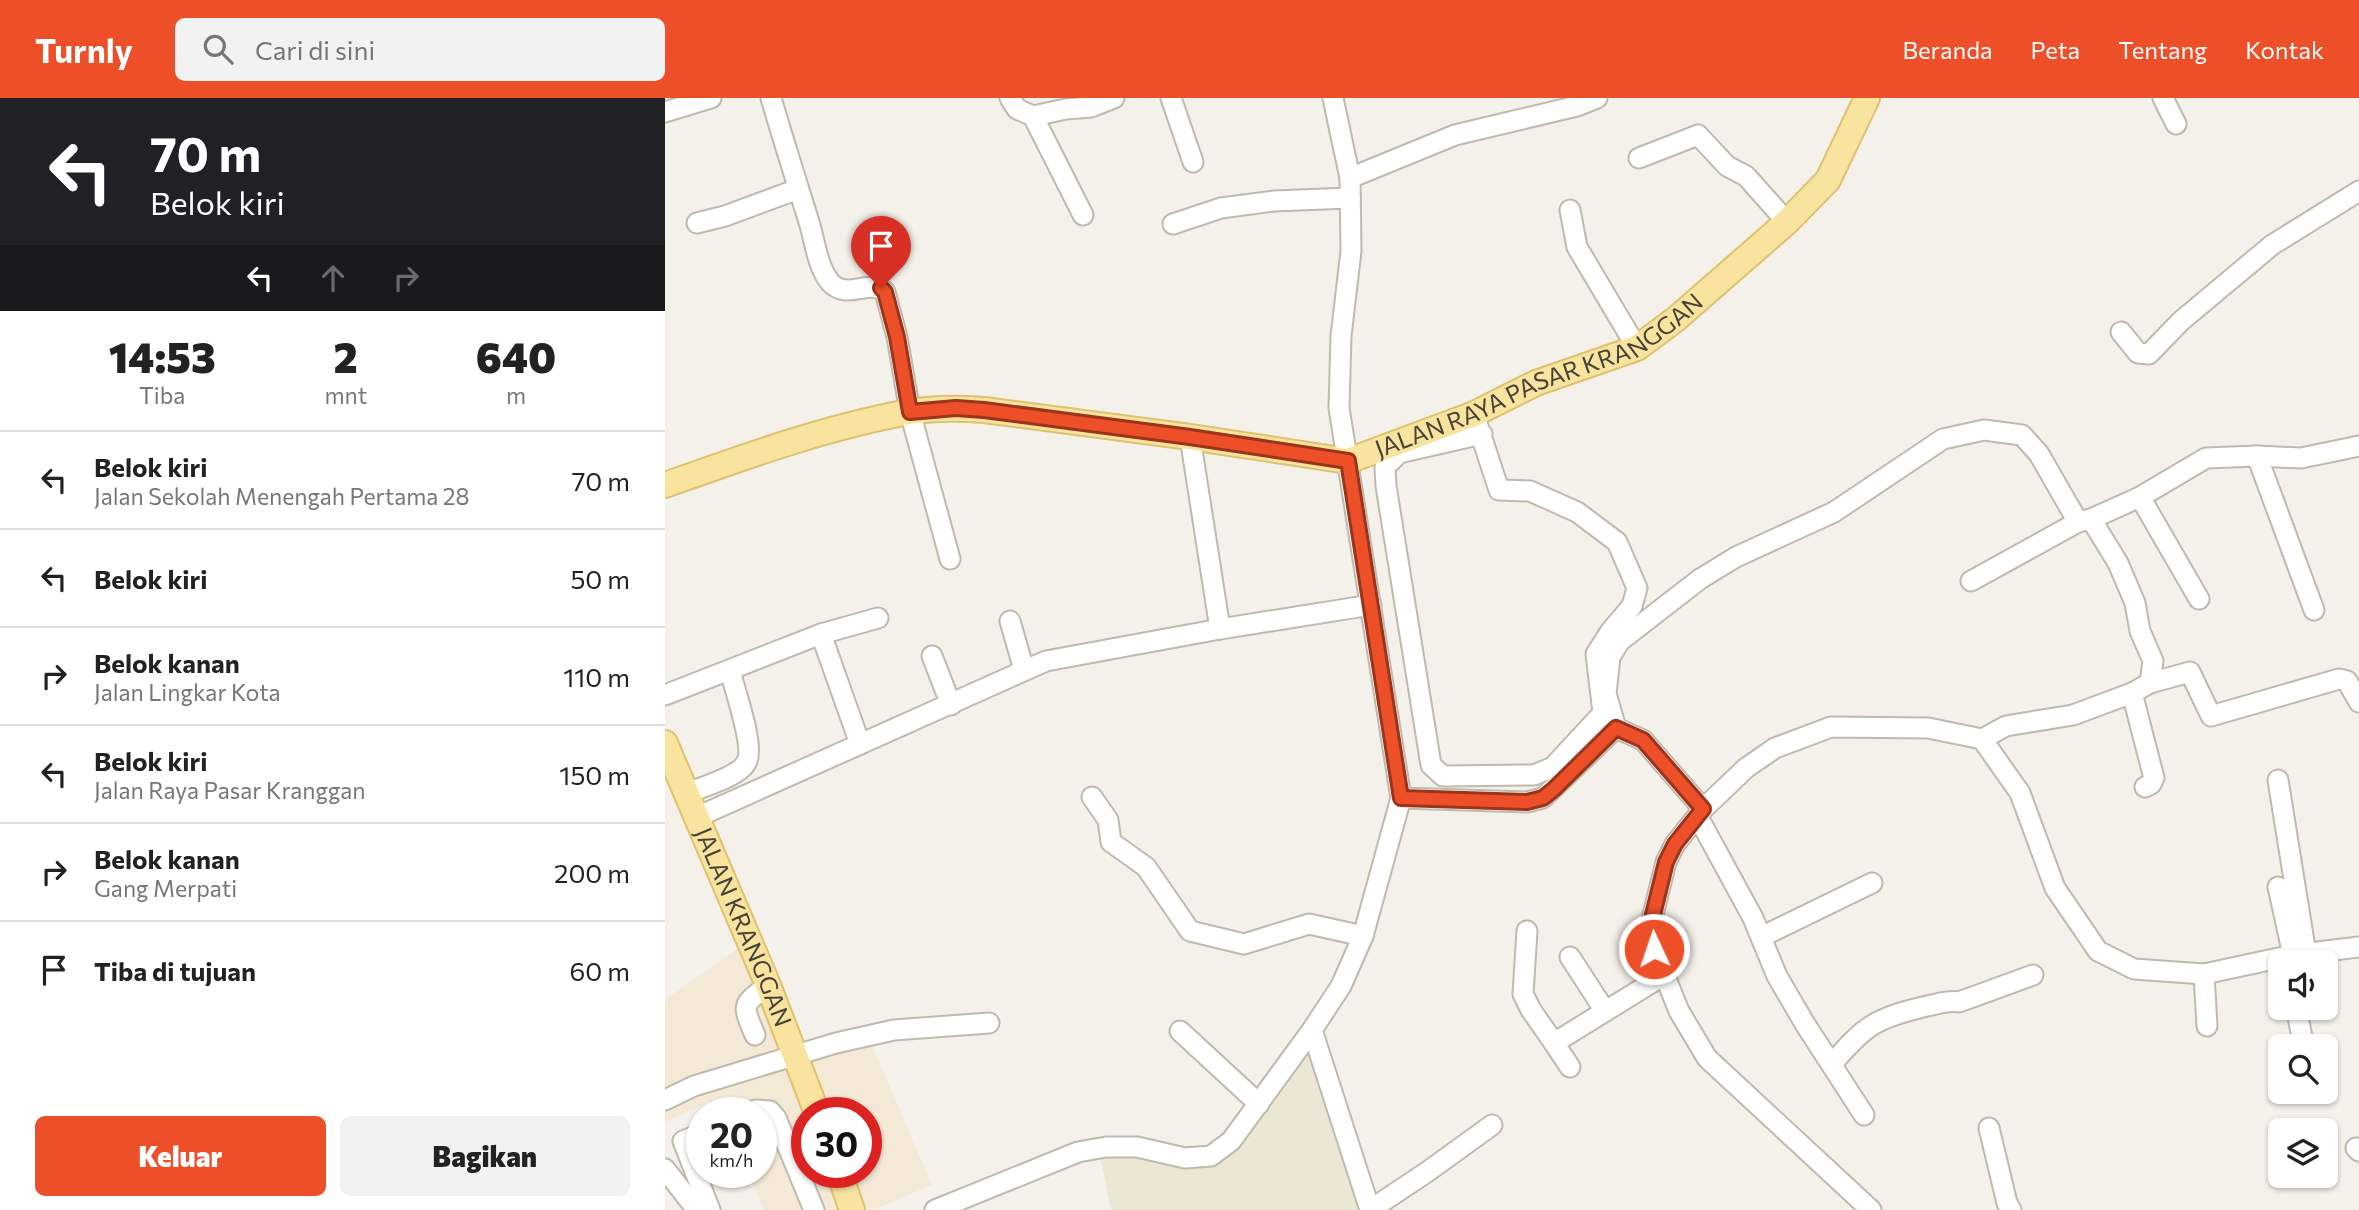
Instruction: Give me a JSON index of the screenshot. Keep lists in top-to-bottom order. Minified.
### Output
{"streets":{"main road":["JALAN RAYA PASAR KRANGGAN","JALAN KRANGGAN"]},"page":{"header":"Turnly","search":"Cari di sini","nav":["Beranda","Peta","Tentang","Kontak"],"turn":["70 m","Belok kiri"],"eta":["14:53","Tiba","2","mnt","640","m"],"list":[{"name":"Belok kiri","note":"Jalan Sekolah Menengah Pertama 28","value":"70 m"},{"name":"Belok kiri","value":"50 m"},{"name":"Belok kanan","note":"Jalan Lingkar Kota","value":"110 m"},{"name":"Belok kiri","note":"Jalan Raya Pasar Kranggan","value":"150 m"},{"name":"Belok kanan","note":"Gang Merpati","value":"200 m"},{"name":"Tiba di tujuan","value":"60 m"}],"speed":"20 km/h","limit":"30","buttons":["Keluar","Bagikan"]}}
